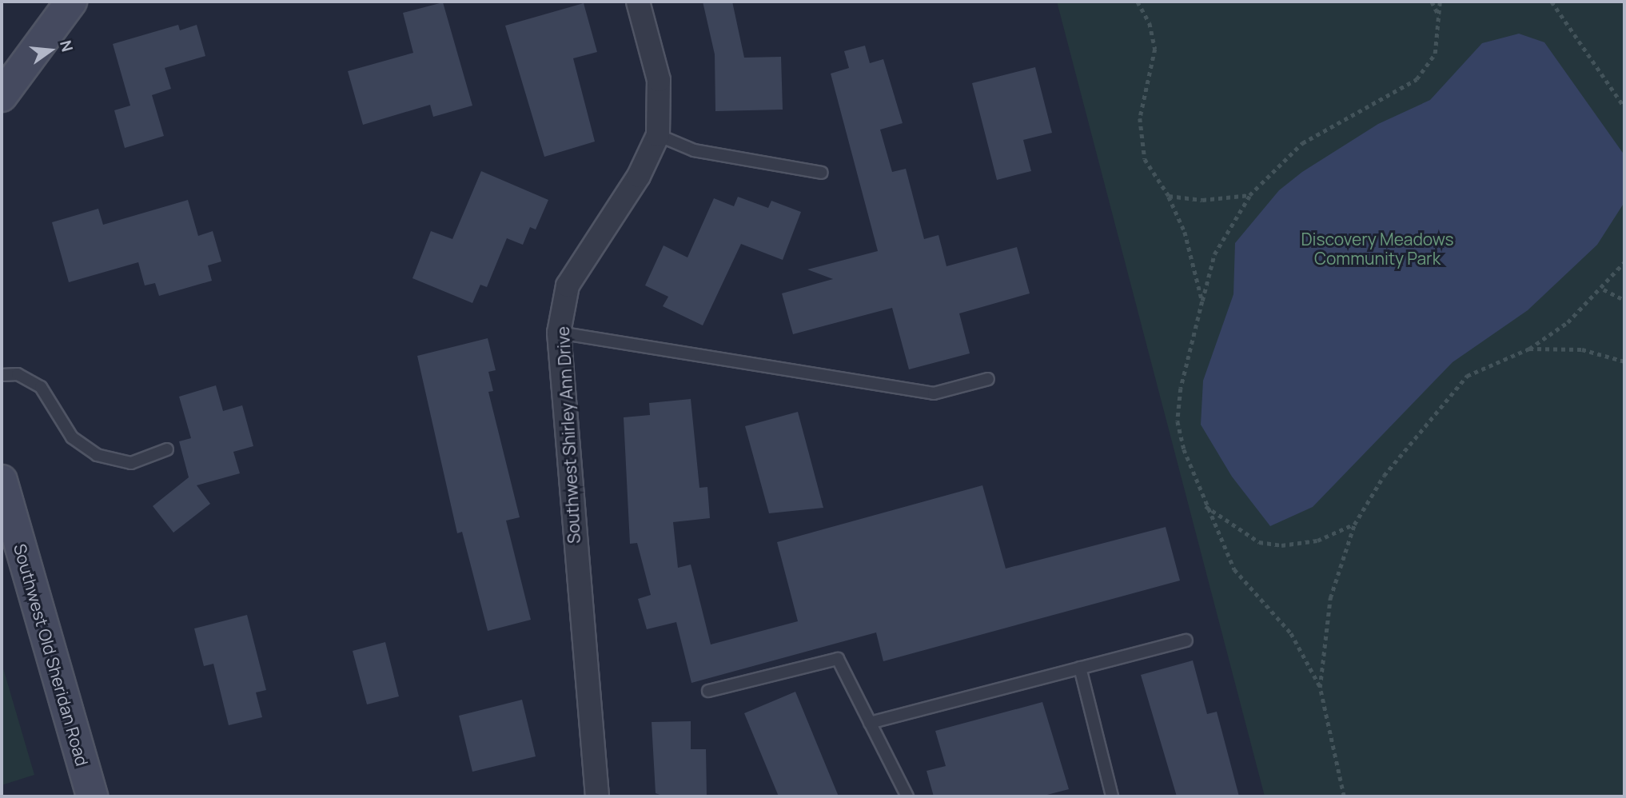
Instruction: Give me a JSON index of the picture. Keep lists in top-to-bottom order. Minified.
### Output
{"streets":{"main road":["Southwest Old Sheridan Road"],"street":["Southwest Shirley Ann Drive"]},"parks":["Discovery Meadows Community Park"],"north":"right"}
